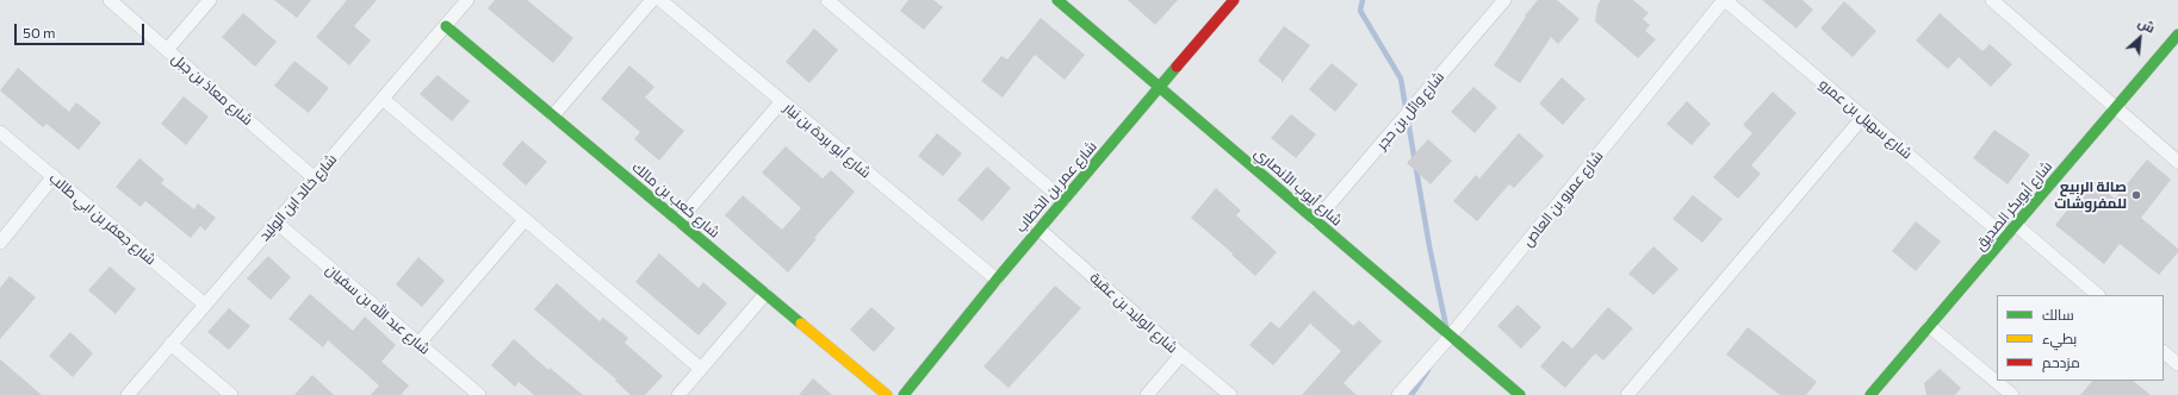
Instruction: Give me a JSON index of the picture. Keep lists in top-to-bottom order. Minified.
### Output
{"streets":{"street":["شارع معاذ بن جبل","شارع وائل بن حجر","شارع سهيل بن عمرو","شارع أبو بردة بن نيار","شارع عمر بن الخطاب","شارع أيوب الأنصاري","شارع خالد ابن الوليد","شارع عمرو بن العاص","شارع كعب بن مالك","شارع أبوبكر الصديق","شارع جعفر بن ابي طالب","شارع عبد الله بن سفيان","شارع الوليد بن عقبة"]},"crossings":[["شارع معاذ بن جبل","شارع خالد ابن الوليد"],["شارع وائل بن حجر","شارع أيوب الأنصاري"],["شارع سهيل بن عمرو","شارع عمرو بن العاص"],["شارع سهيل بن عمرو","شارع أبوبكر الصديق"],["شارع أبو بردة بن نيار","شارع عمر بن الخطاب"],["شارع عمر بن الخطاب","شارع أيوب الأنصاري"],["شارع عمر بن الخطاب","شارع الوليد بن عقبة"],["شارع أيوب الأنصاري","شارع عمرو بن العاص"],["شارع خالد ابن الوليد","شارع كعب بن مالك"],["شارع خالد ابن الوليد","شارع جعفر بن ابي طالب"],["شارع خالد ابن الوليد","شارع عبد الله بن سفيان"]],"places":["صالة الربيع للمفروشات"],"legend":["سالك","بطيء","مزدحم"],"scale_bar":"50 m","north":"top right"}
